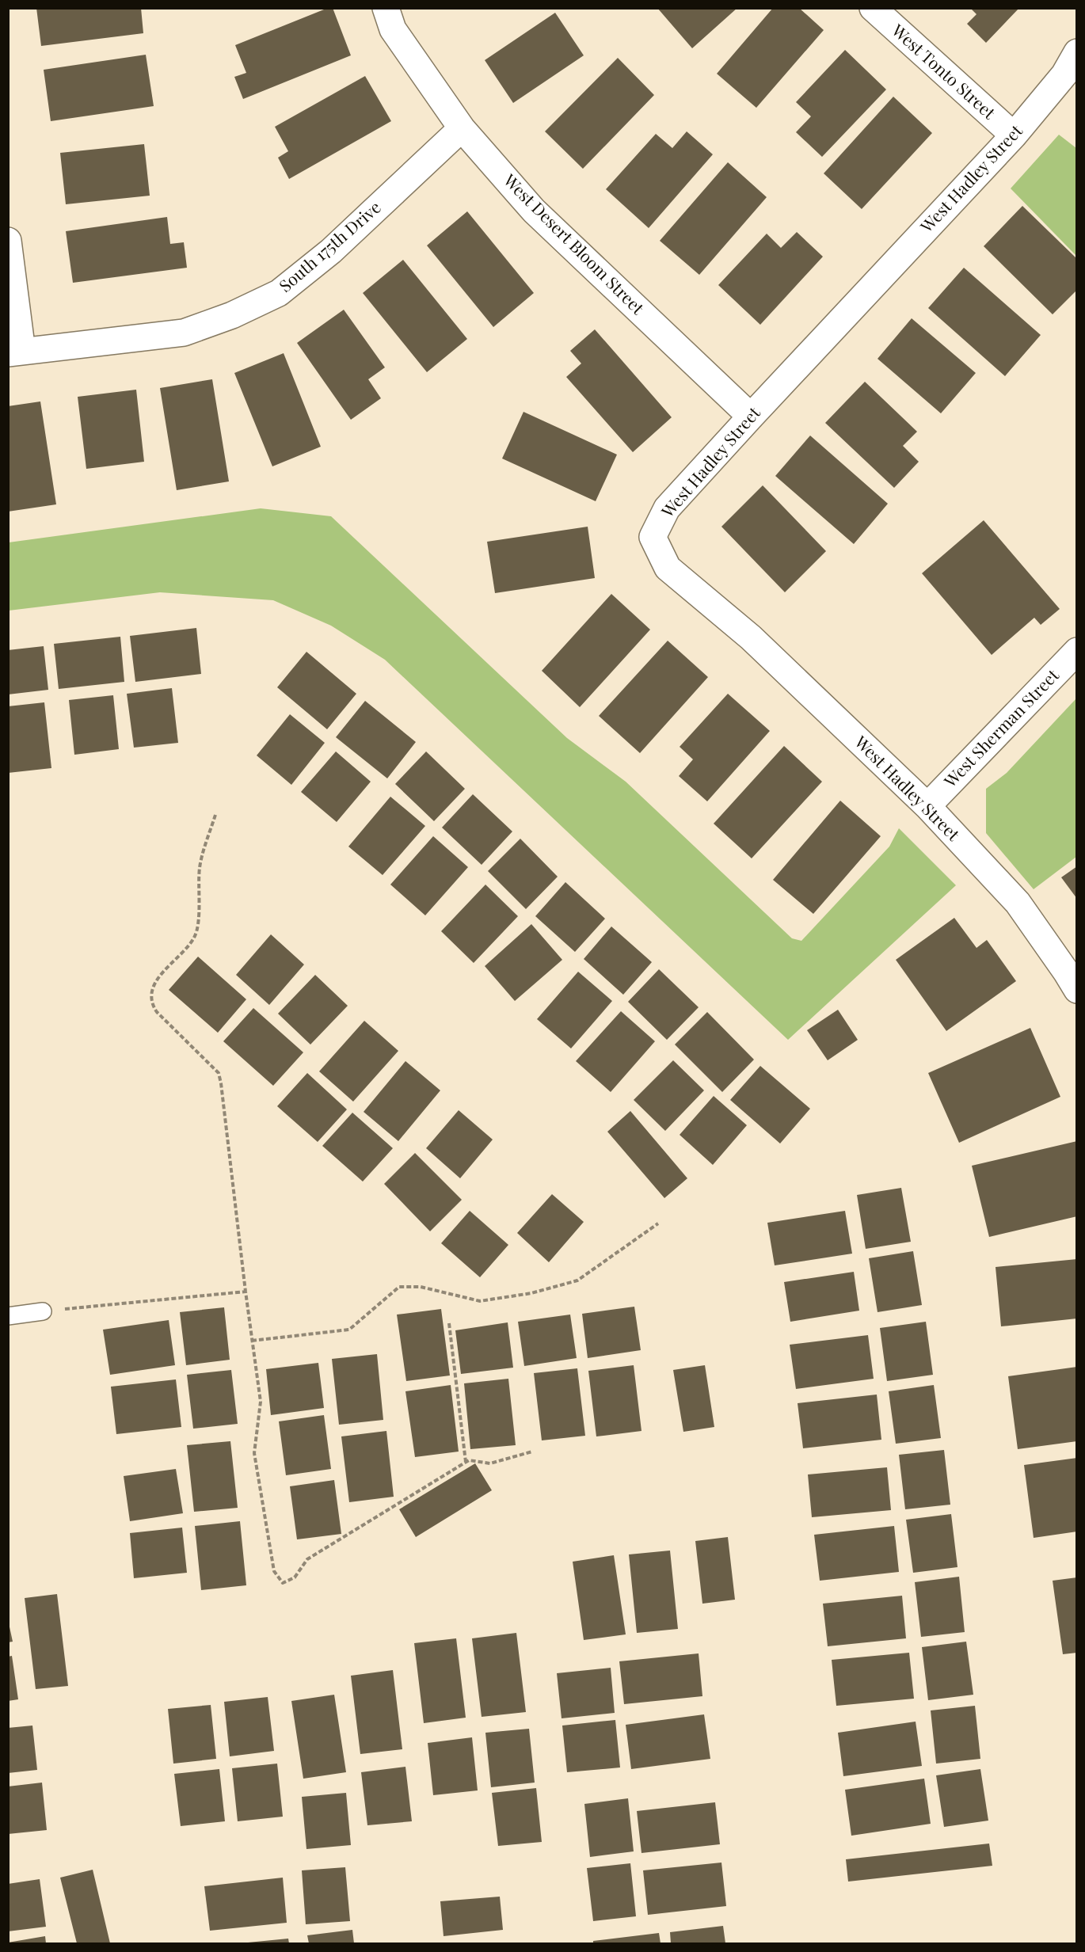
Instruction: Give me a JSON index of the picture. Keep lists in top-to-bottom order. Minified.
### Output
{"streets":{"street":["West Tonto Street","West Hadley Street","West Desert Bloom Street","South 175th Drive","West Sherman Street"]},"crossings":[["West Tonto Street","West Hadley Street"],["West Hadley Street","West Desert Bloom Street"],["West Hadley Street","West Sherman Street"],["West Desert Bloom Street","South 175th Drive"]]}
